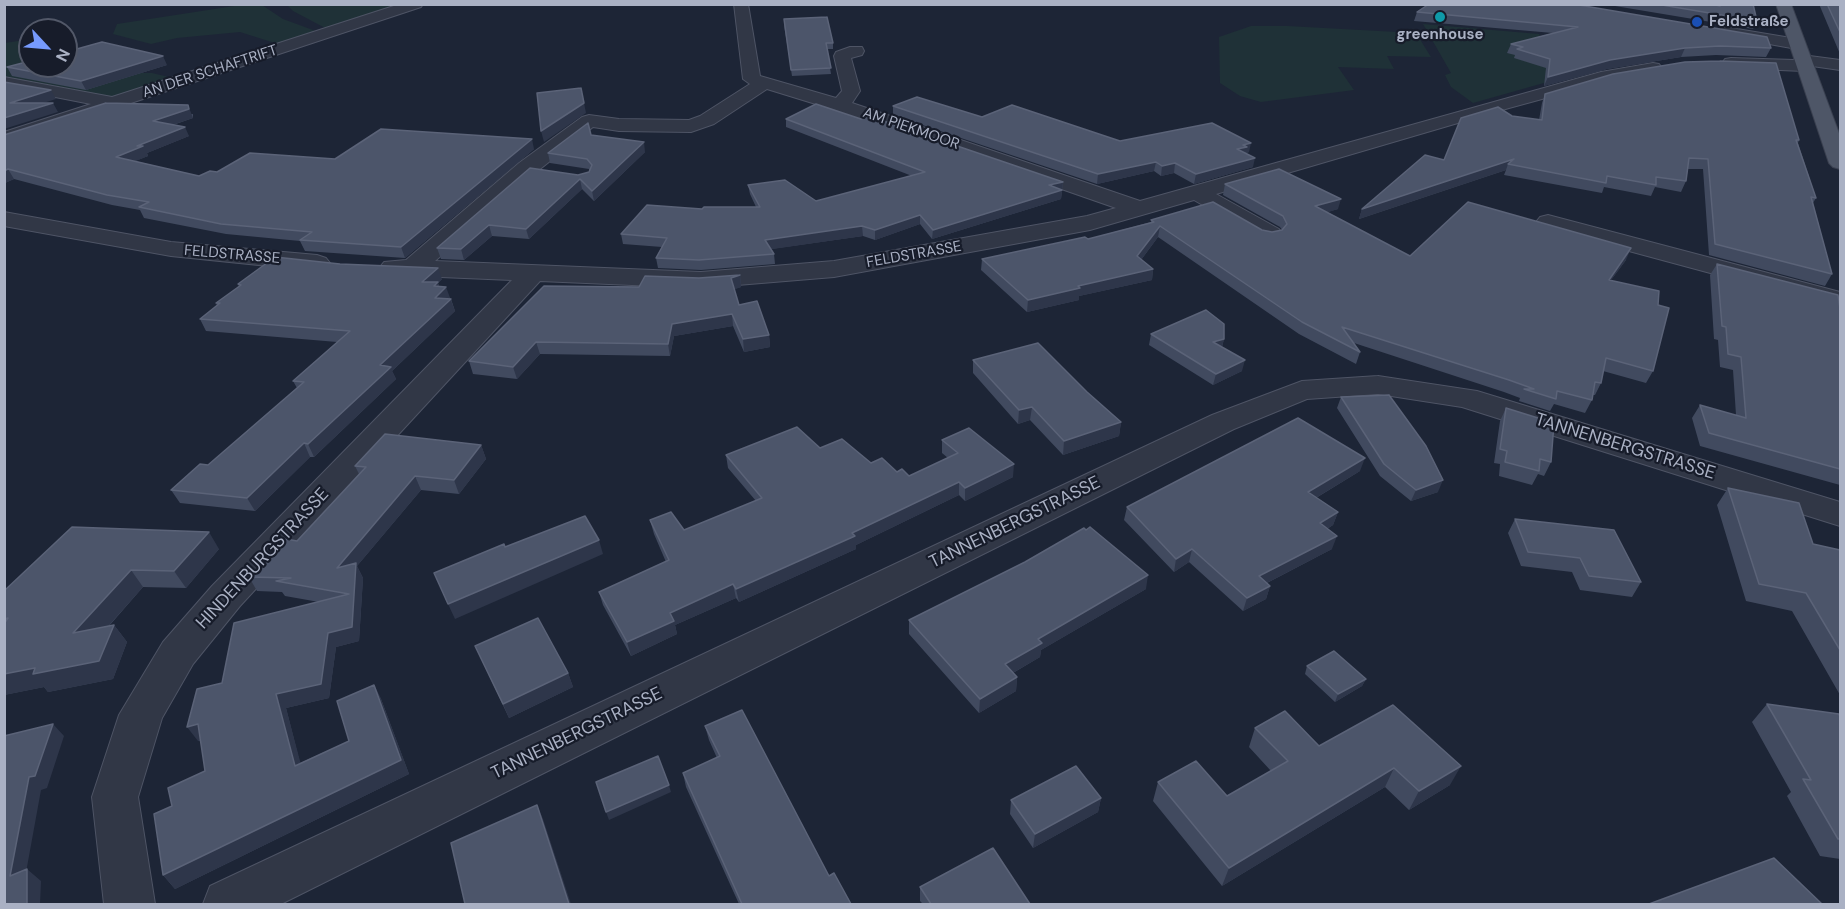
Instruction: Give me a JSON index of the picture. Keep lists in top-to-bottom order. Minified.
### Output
{"streets":{"street":["AN DER SCHAFTRIFT","AM PIEKMOOR","FELDSTRASSE","TANNENBERGSTRASSE","HINDENBURGSTRASSE"]},"crossings":[["AM PIEKMOOR","FELDSTRASSE"],["FELDSTRASSE","HINDENBURGSTRASSE"]],"places":["greenhouse","Feldstraße"],"north":"bottom right"}
